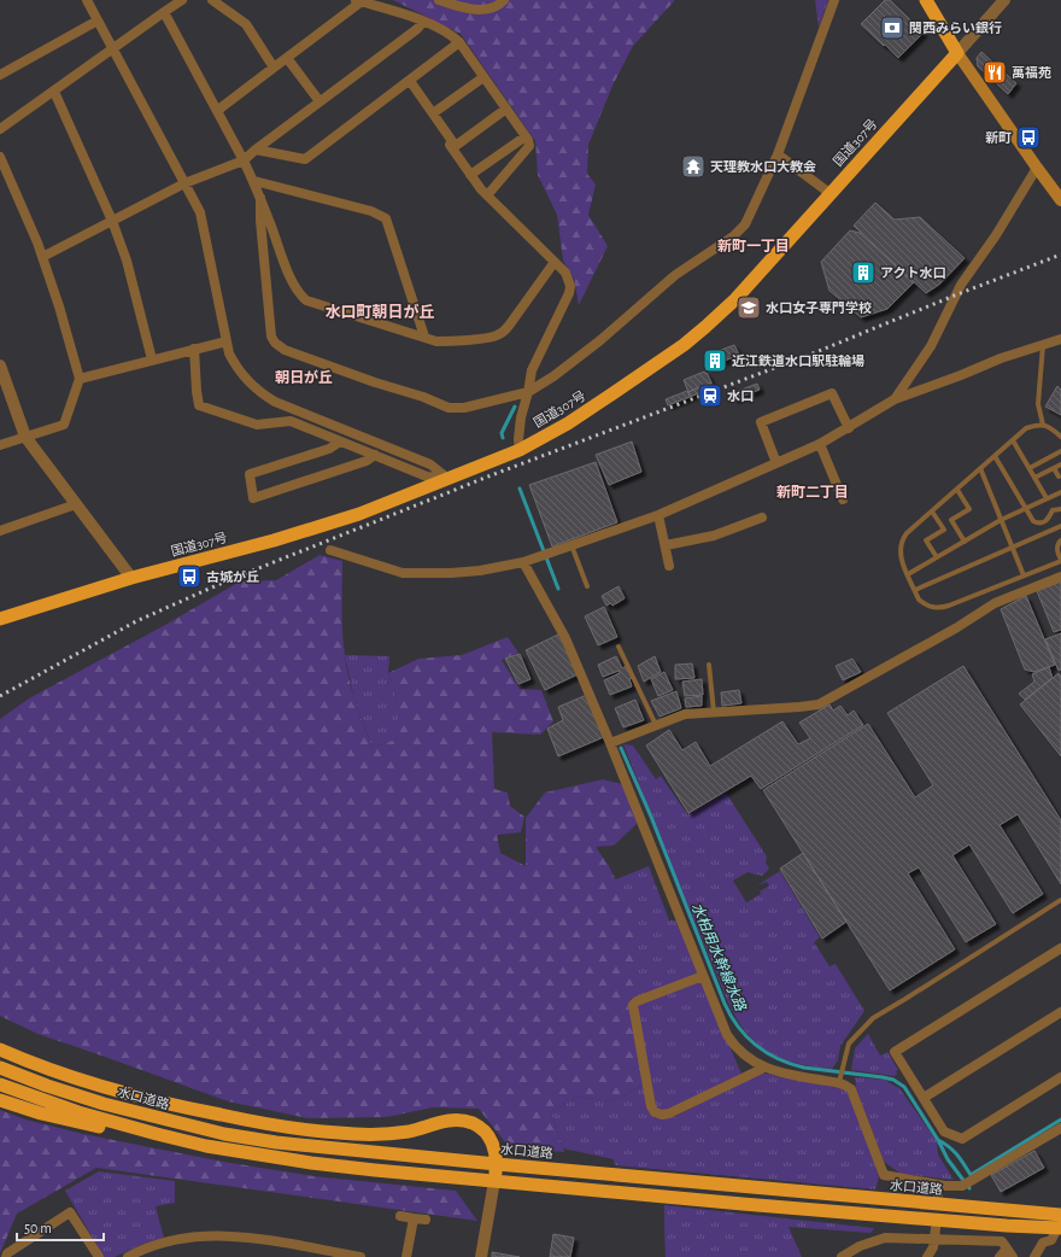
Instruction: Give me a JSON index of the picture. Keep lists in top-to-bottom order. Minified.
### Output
{"streets":{"highway":["国道307号","水口道路"]},"districts":["新町一丁目","水口町朝日が丘","朝日が丘","新町二丁目"],"water":["水柏用水幹線水路"],"places":{"bank":["関西みらい銀行"],"restaurant":["萬福苑"],"bus stop":["新町","古城が丘"],"temple":["天理教水口大教会"],"building":["アクト水口","近江鉄道水口駅駐輪場"],"school or university":["水口女子専門学校"],"station":["水口"]},"scale_bar":"50 m"}
